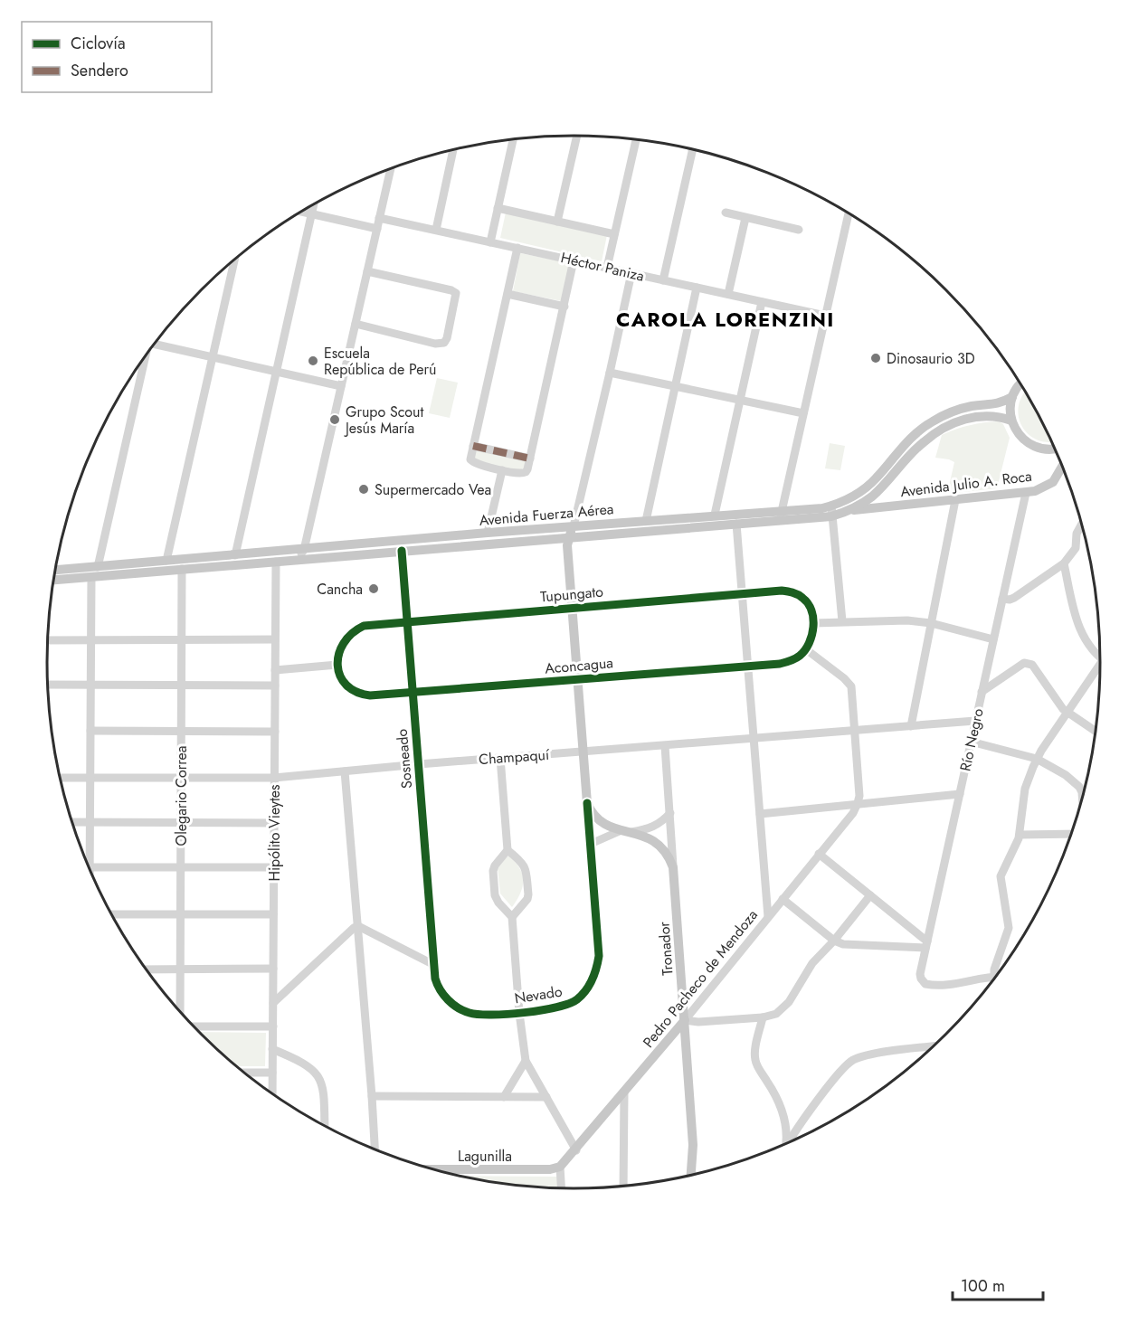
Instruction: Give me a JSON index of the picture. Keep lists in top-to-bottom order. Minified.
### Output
{"streets":{"main road":["Avenida Julio A. Roca","Avenida Fuerza Aérea","Tronador","Pedro Pacheco de Mendoza","Lagunilla"],"street":["Héctor Paniza","Tupungato","Aconcagua","Río Negro","Champaquí","Sosneado","Olegario Correa","Hipólito Vieytes","Nevado"]},"crossings":[["Avenida Julio A. Roca","Avenida Fuerza Aérea"],["Avenida Julio A. Roca","Río Negro"],["Avenida Fuerza Aérea","Sosneado"],["Avenida Fuerza Aérea","Olegario Correa"],["Avenida Fuerza Aérea","Hipólito Vieytes"],["Tupungato","Aconcagua"],["Tupungato","Sosneado"],["Aconcagua","Sosneado"],["Río Negro","Champaquí"],["Champaquí","Sosneado"],["Champaquí","Olegario Correa"],["Champaquí","Hipólito Vieytes"],["Champaquí","Tronador"],["Sosneado","Nevado"],["Tronador","Pedro Pacheco de Mendoza"],["Pedro Pacheco de Mendoza","Lagunilla"]],"districts":["CAROLA LORENZINI"],"places":["Dinosaurio 3D","Escuela República de Perú","Grupo Scout Jesús María","Supermercado Vea","Cancha"],"legend":["Ciclovía","Sendero"],"scale_bar":"100 m"}
